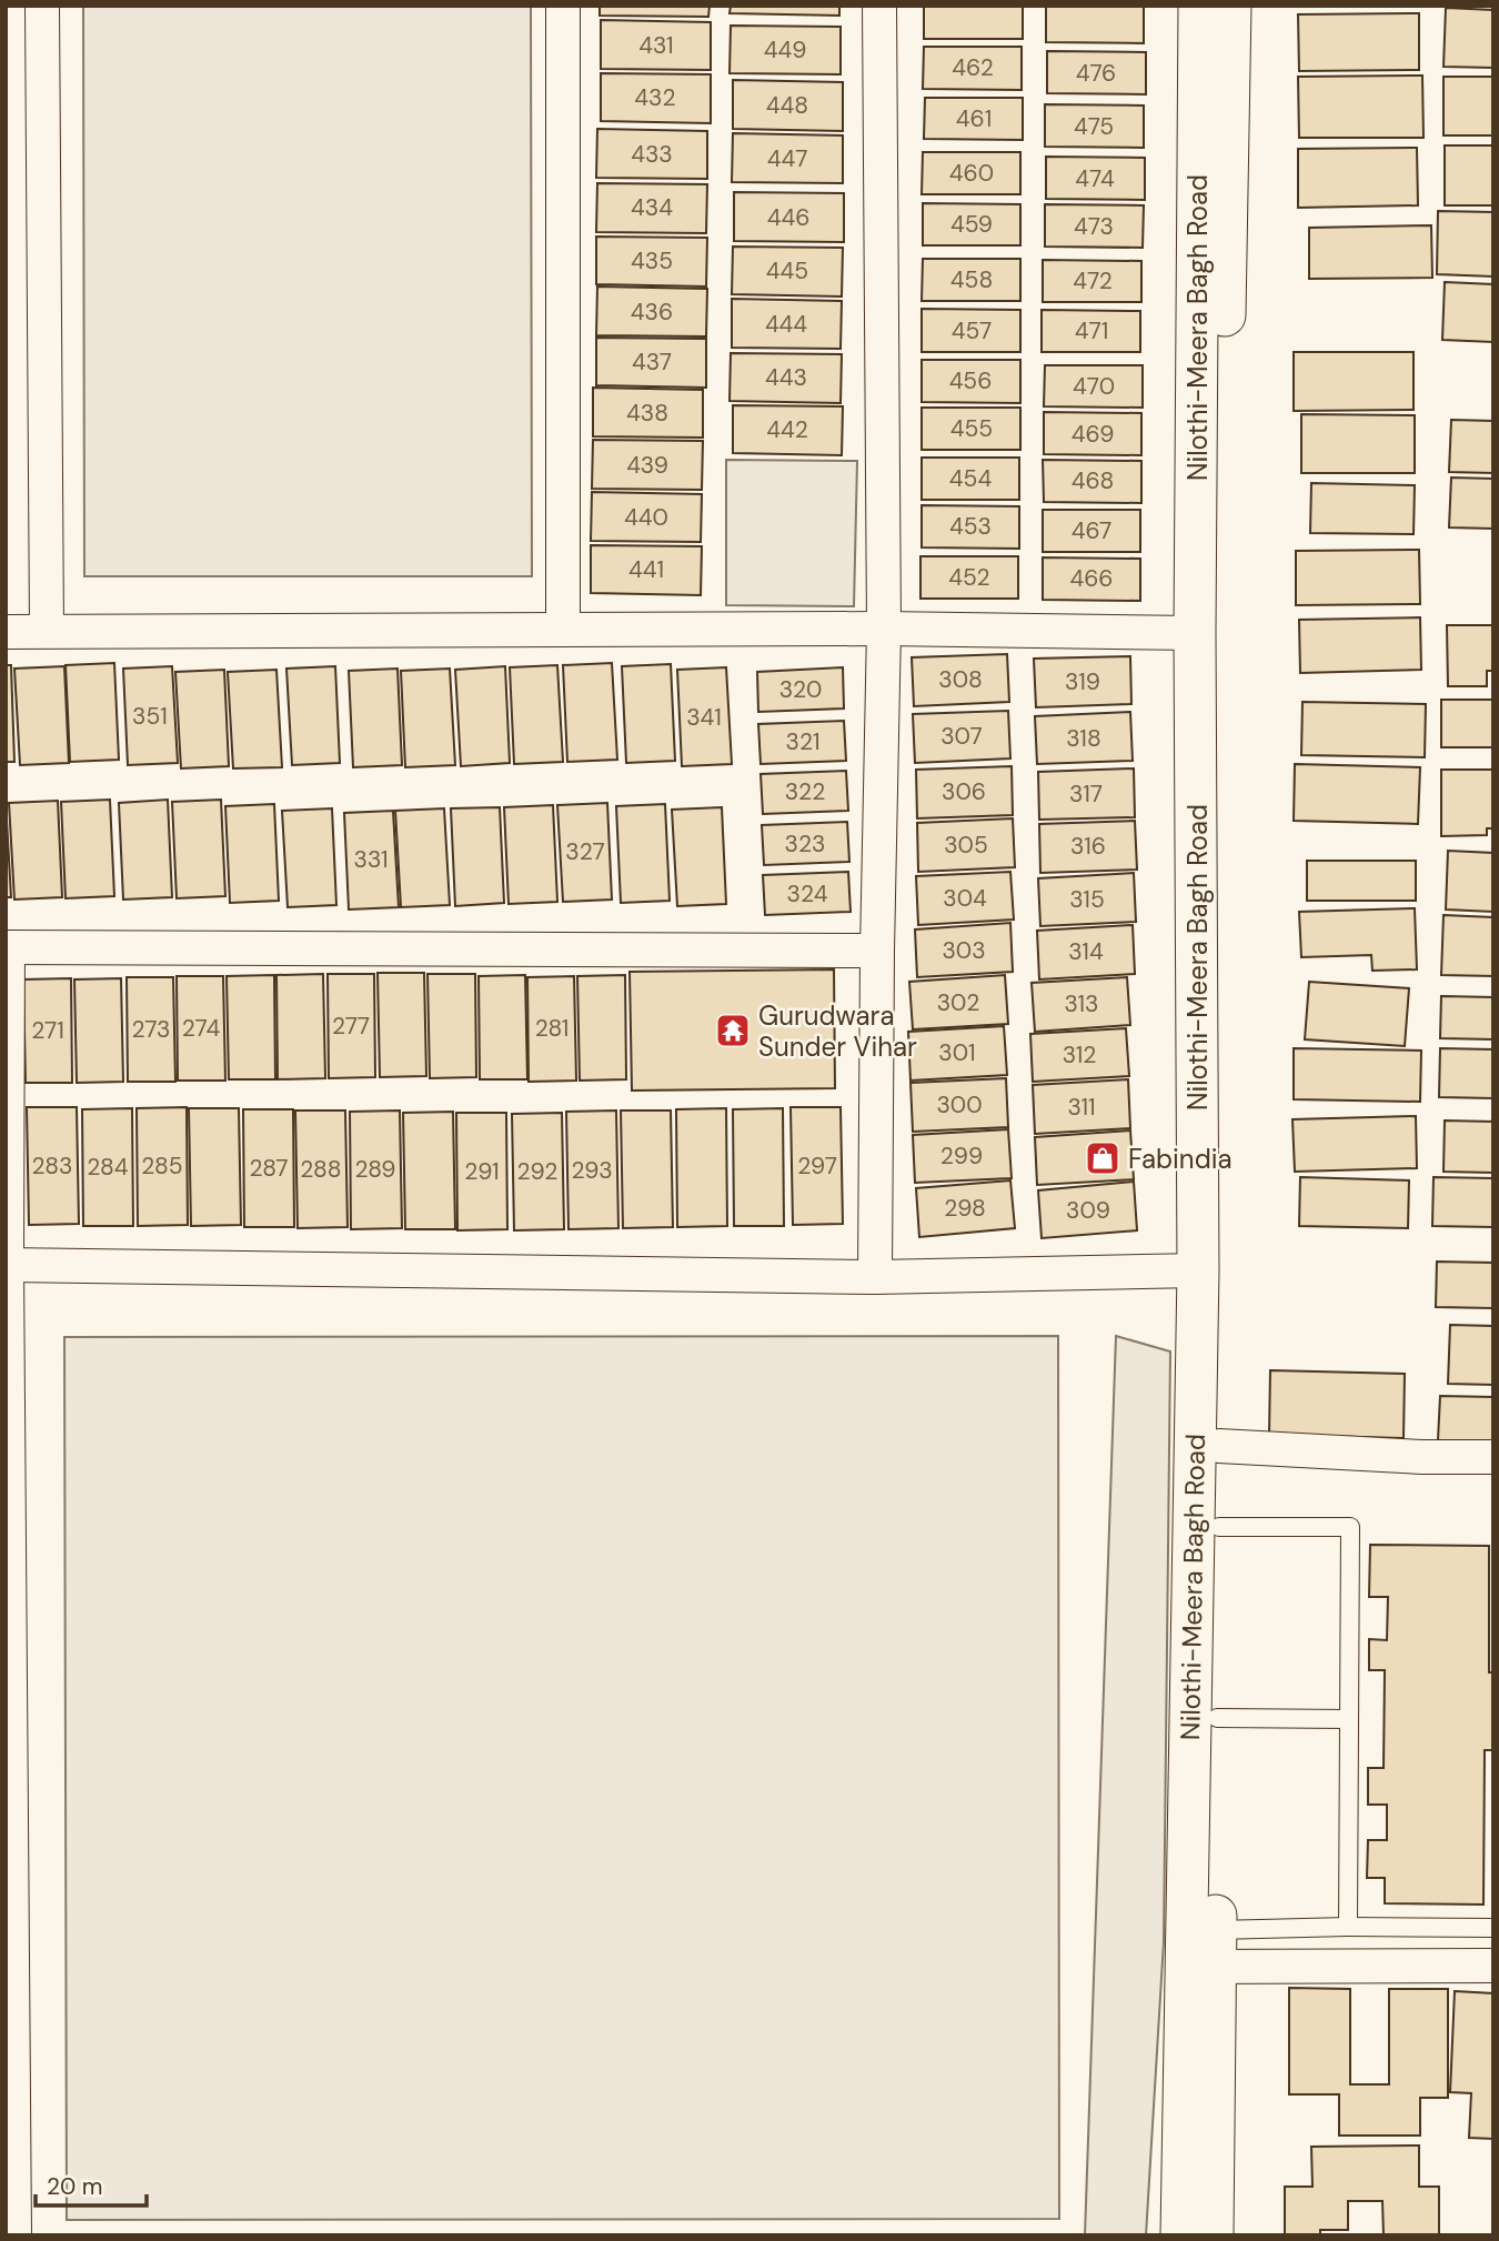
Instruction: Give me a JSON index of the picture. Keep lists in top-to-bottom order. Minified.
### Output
{"streets":{"street":["Nilothi-Meera Bagh Road"]},"places":{"temple":["Gurudwara Sunder Vihar"],"shop":["Fabindia"]},"house_numbers":["431","449","462","476","432","448","461","475","433","447","460","474","434","446","459","473","435","445","458","472","436","444","457","471","437","443","456","470","438","455","442","469","439","454","468","440","453","467","441","452","466","308","319","320","351","341","307","318","321","322","306","317","323","305","316","327","331","324","304","315","303","314","302","313","277","274","281","273","271","301","312","300","311","299","283","285","297","284","287","288","289","293","291","292","298","309"],"scale_bar":"20 m"}
